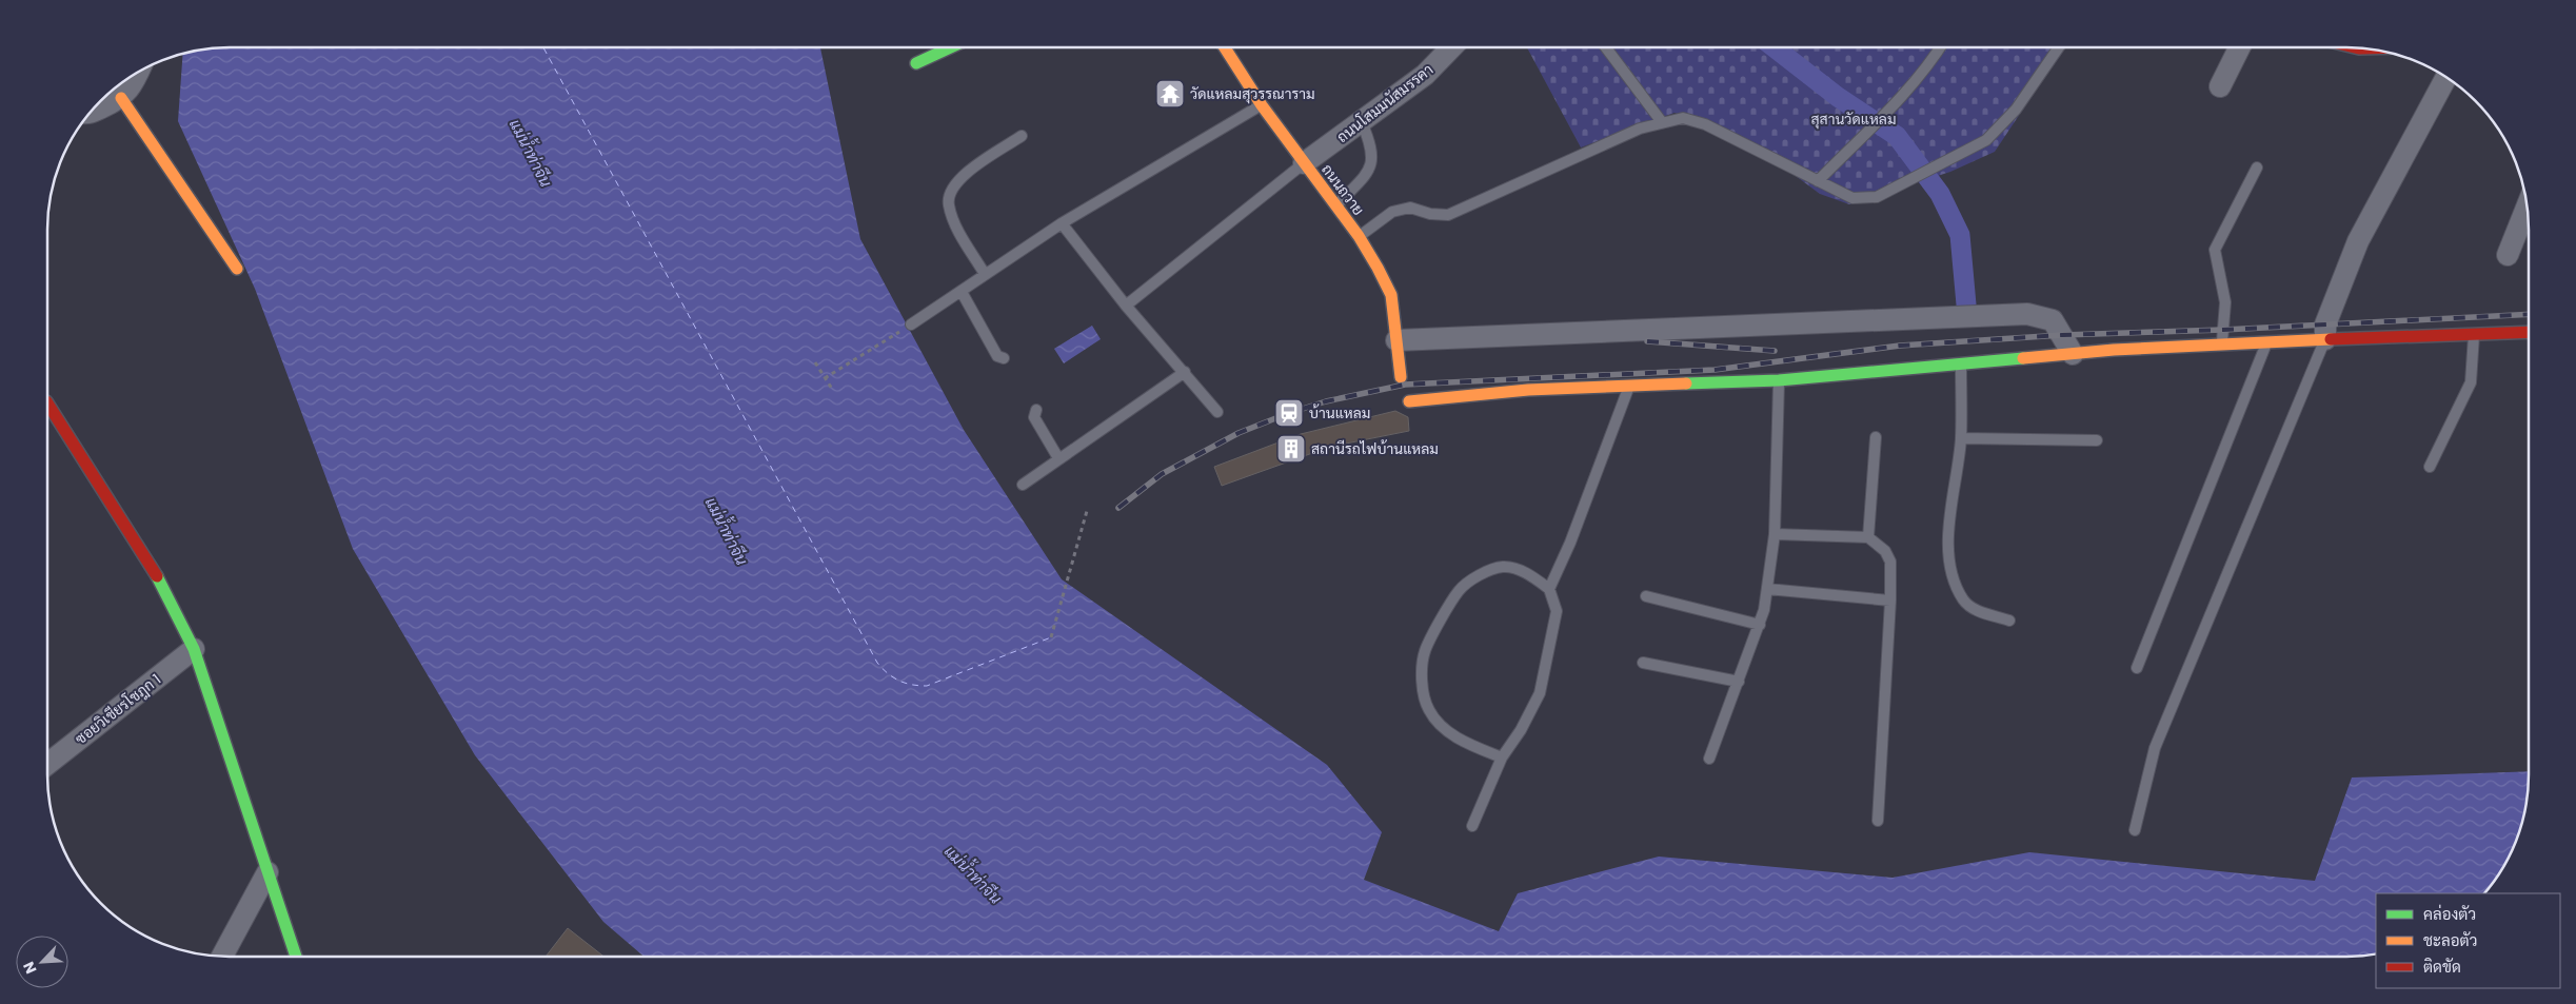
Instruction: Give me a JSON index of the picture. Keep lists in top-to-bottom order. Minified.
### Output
{"streets":{"street":["ถนนโสมมนัสมรรคา","ถนนถวาย","ซอยวิเชียรโชฎก 1"]},"crossings":[["ถนนโสมมนัสมรรคา","ถนนถวาย"]],"water":["แม่น้ำท่าจีน"],"parks":["สุสานวัดแหลม"],"places":{"temple":["วัดแหลมสุวรรณาราม"],"station":["บ้านแหลม"],"building":["สถานีรถไฟบ้านแหลม"]},"legend":["คล่องตัว","ชะลอตัว","ติดขัด"],"north":"bottom left"}
